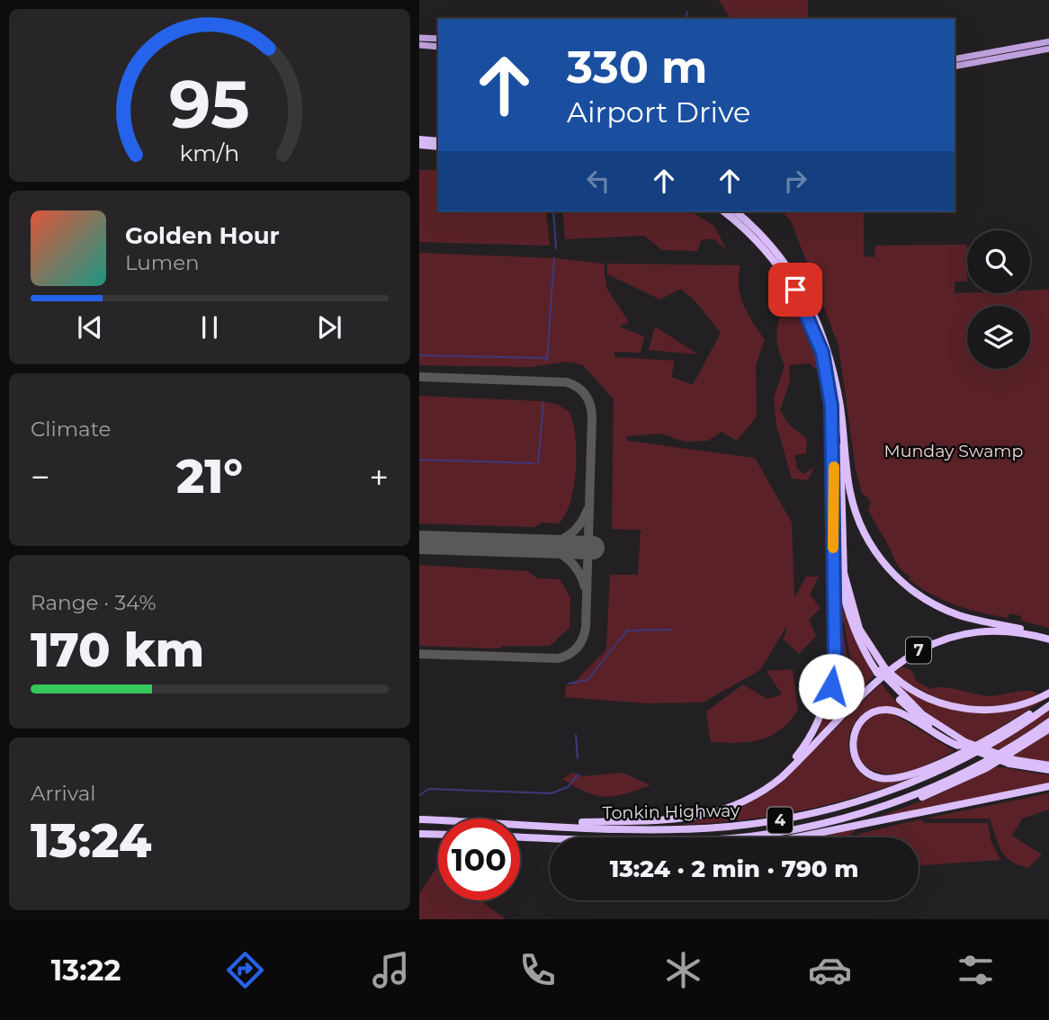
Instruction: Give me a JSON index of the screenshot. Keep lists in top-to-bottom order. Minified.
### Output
{"streets":{"highway":["7","Tonkin Highway","4"]},"parks":["Munday Swamp"],"page":{"turn":["330 m","Airport Drive"],"song":["Golden Hour","Lumen"],"tile":["Climate",["Range · 34%","170 km"],["Arrival","13:24"]],"heat":["−","21°","+"],"limit":"100","trip":"13:24 · 2 min · 790 m","tabs":"13:22","gauge":["95","km/h"]}}
